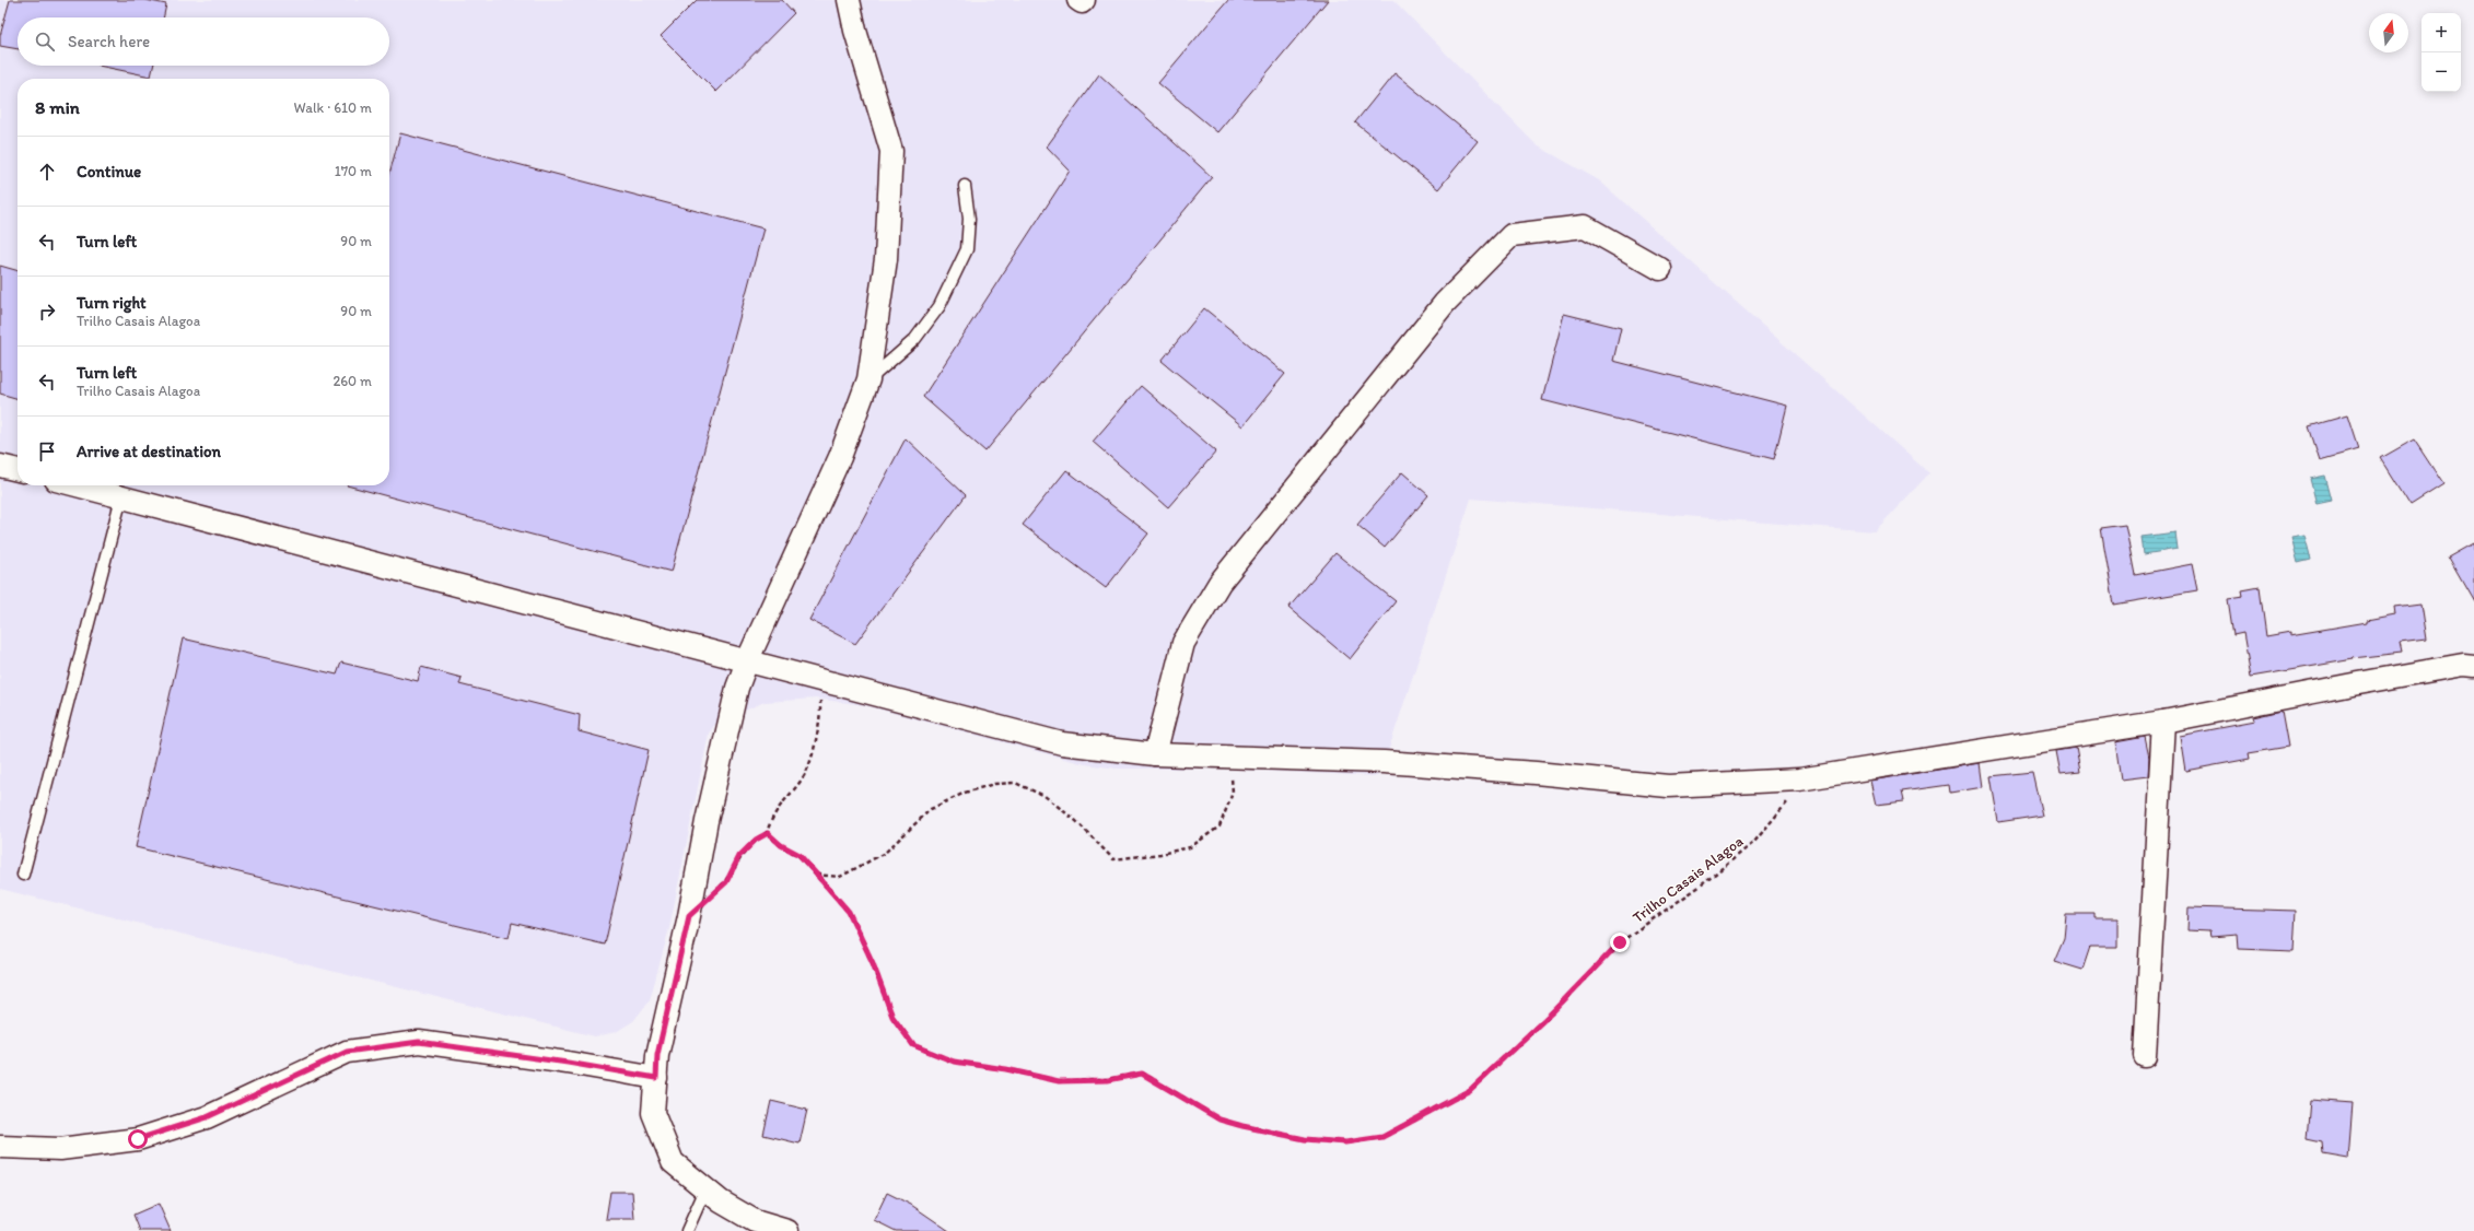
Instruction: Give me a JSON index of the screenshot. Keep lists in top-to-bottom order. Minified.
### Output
{"streets":{"path":["Trilho Casais Alagoa"]},"north":"top","page":{"map_buttons":["+","−"],"search":"Search here","heading":["8 min","Walk · 610 m"],"list":[["Continue","170 m"],["Turn left","90 m"],["Turn right","Trilho Casais Alagoa","90 m"],["Turn left","Trilho Casais Alagoa","260 m"],"Arrive at destination"]}}
